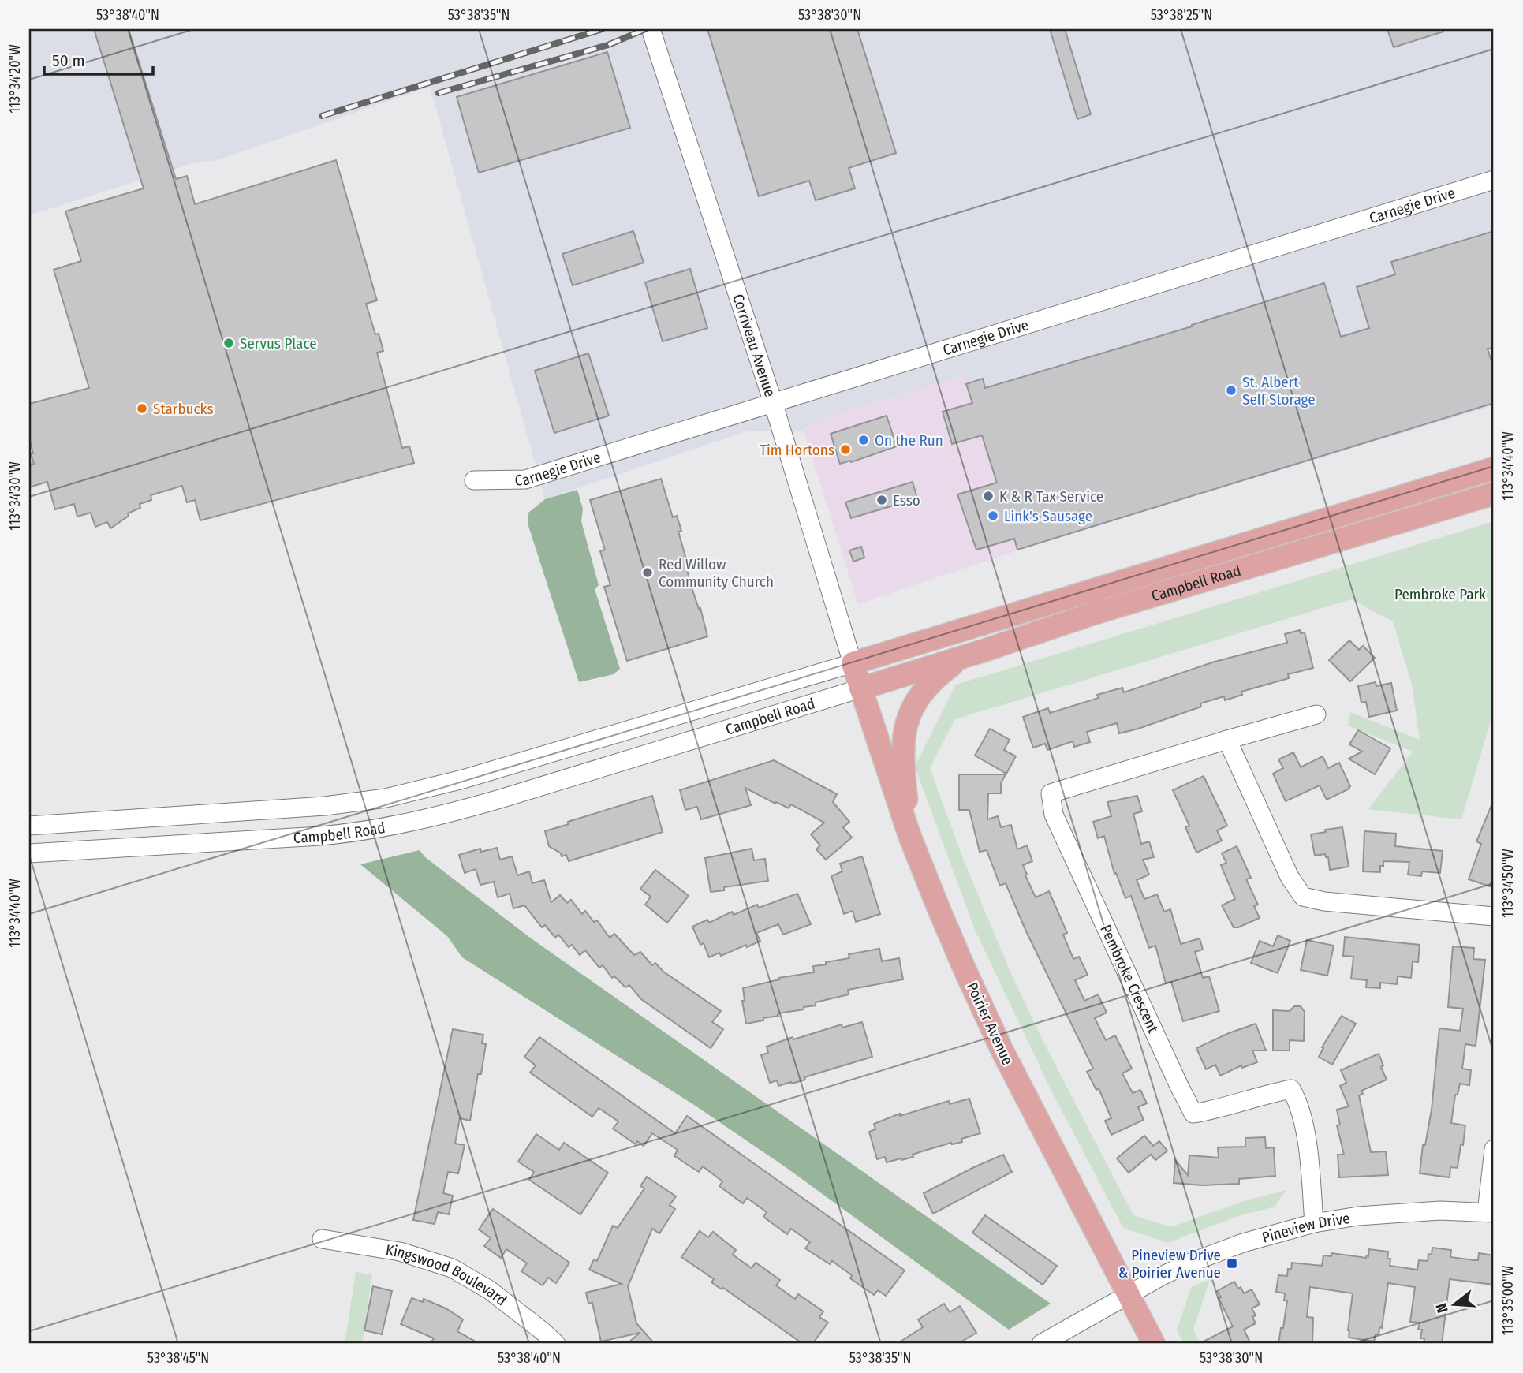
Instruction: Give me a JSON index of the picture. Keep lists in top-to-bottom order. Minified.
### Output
{"streets":{"main road":["Campbell Road","Poirier Avenue"],"street":["Carnegie Drive","Corriveau Avenue","Pembroke Crescent","Pineview Drive","Kingswood Boulevard"]},"crossings":[["Carnegie Drive","Corriveau Avenue"],["Corriveau Avenue","Campbell Road"],["Corriveau Avenue","Poirier Avenue"],["Campbell Road","Poirier Avenue"],["Pembroke Crescent","Pineview Drive"],["Poirier Avenue","Pineview Drive"]],"parks":["Pembroke Park"],"places":{"other":["Servus Place","St. Albert Self Storage","Starbucks","On the Run","Tim Hortons","K & R Tax Service","Esso","Link's Sausage","Red Willow Community Church"],"transit":["Pineview Drive & Poirier Avenue"]},"scale_bar":"50 m","north":"left","coordinates":["53°38'40\"N","53°38'35\"N","53°38'30\"N","53°38'25\"N","113°34'20\"W","113°34'40\"W","113°34'30\"W","113°34'50\"W","113°35'00\"W","53°38'45\"N"]}
